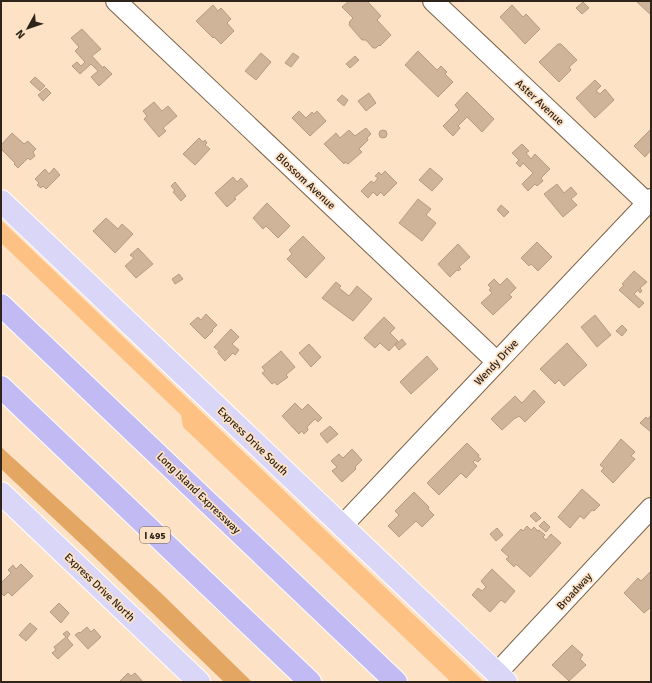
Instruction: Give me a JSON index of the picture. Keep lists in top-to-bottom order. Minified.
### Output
{"streets":{"highway":["Long Island Expressway","I 495"],"main road":["Express Drive South","Express Drive North"],"street":["Aster Avenue","Blossom Avenue","Wendy Drive","Broadway"]},"crossings":[["Aster Avenue","Wendy Drive"],["Blossom Avenue","Wendy Drive"],["Wendy Drive","Express Drive South"],["Express Drive South","Broadway"]],"north":"bottom left"}
